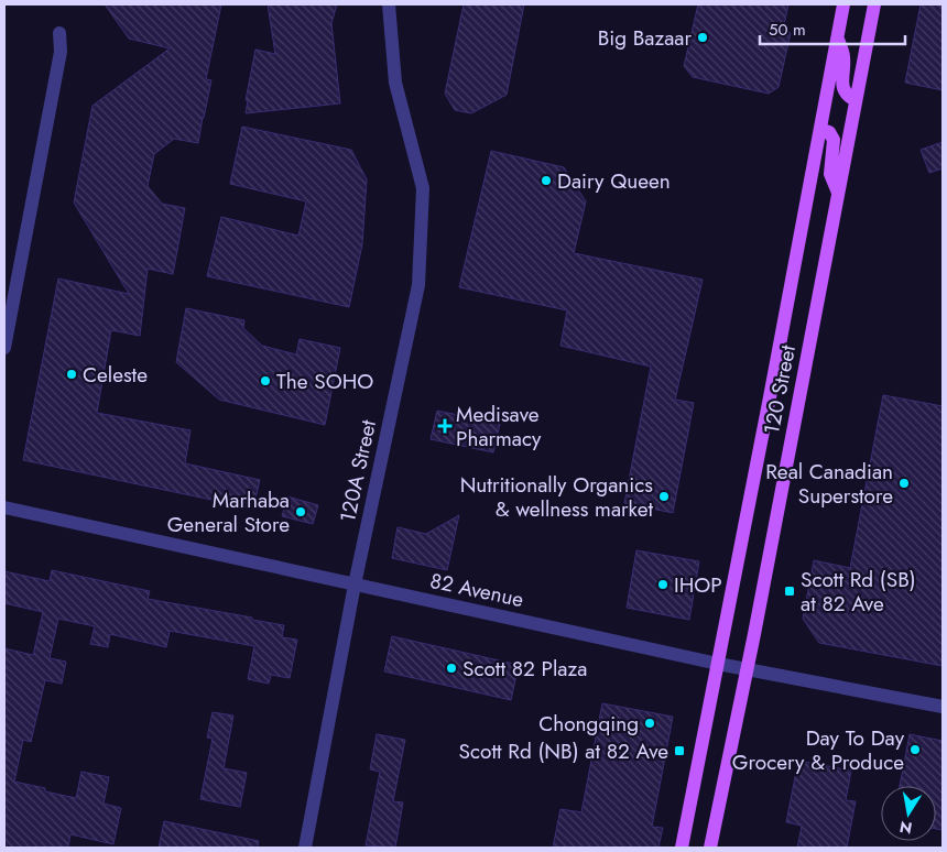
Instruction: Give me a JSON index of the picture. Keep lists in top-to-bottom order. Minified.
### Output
{"streets":{"main road":["120 Street"],"street":["120A Street","82 Avenue"]},"crossings":[["120 Street","82 Avenue"],["120A Street","82 Avenue"]],"places":{"other":["Big Bazaar","Dairy Queen","Celeste","The SOHO","Real Canadian Superstore","Nutritionally Organics & wellness market","Marhaba General Store","IHOP","Scott 82 Plaza","Chongqing","Day To Day Grocery & Produce"],"health":["Medisave Pharmacy"],"transit":["Scott Rd (SB) at 82 Ave","Scott Rd (NB) at 82 Ave"]},"scale_bar":"50 m","north":"bottom"}
